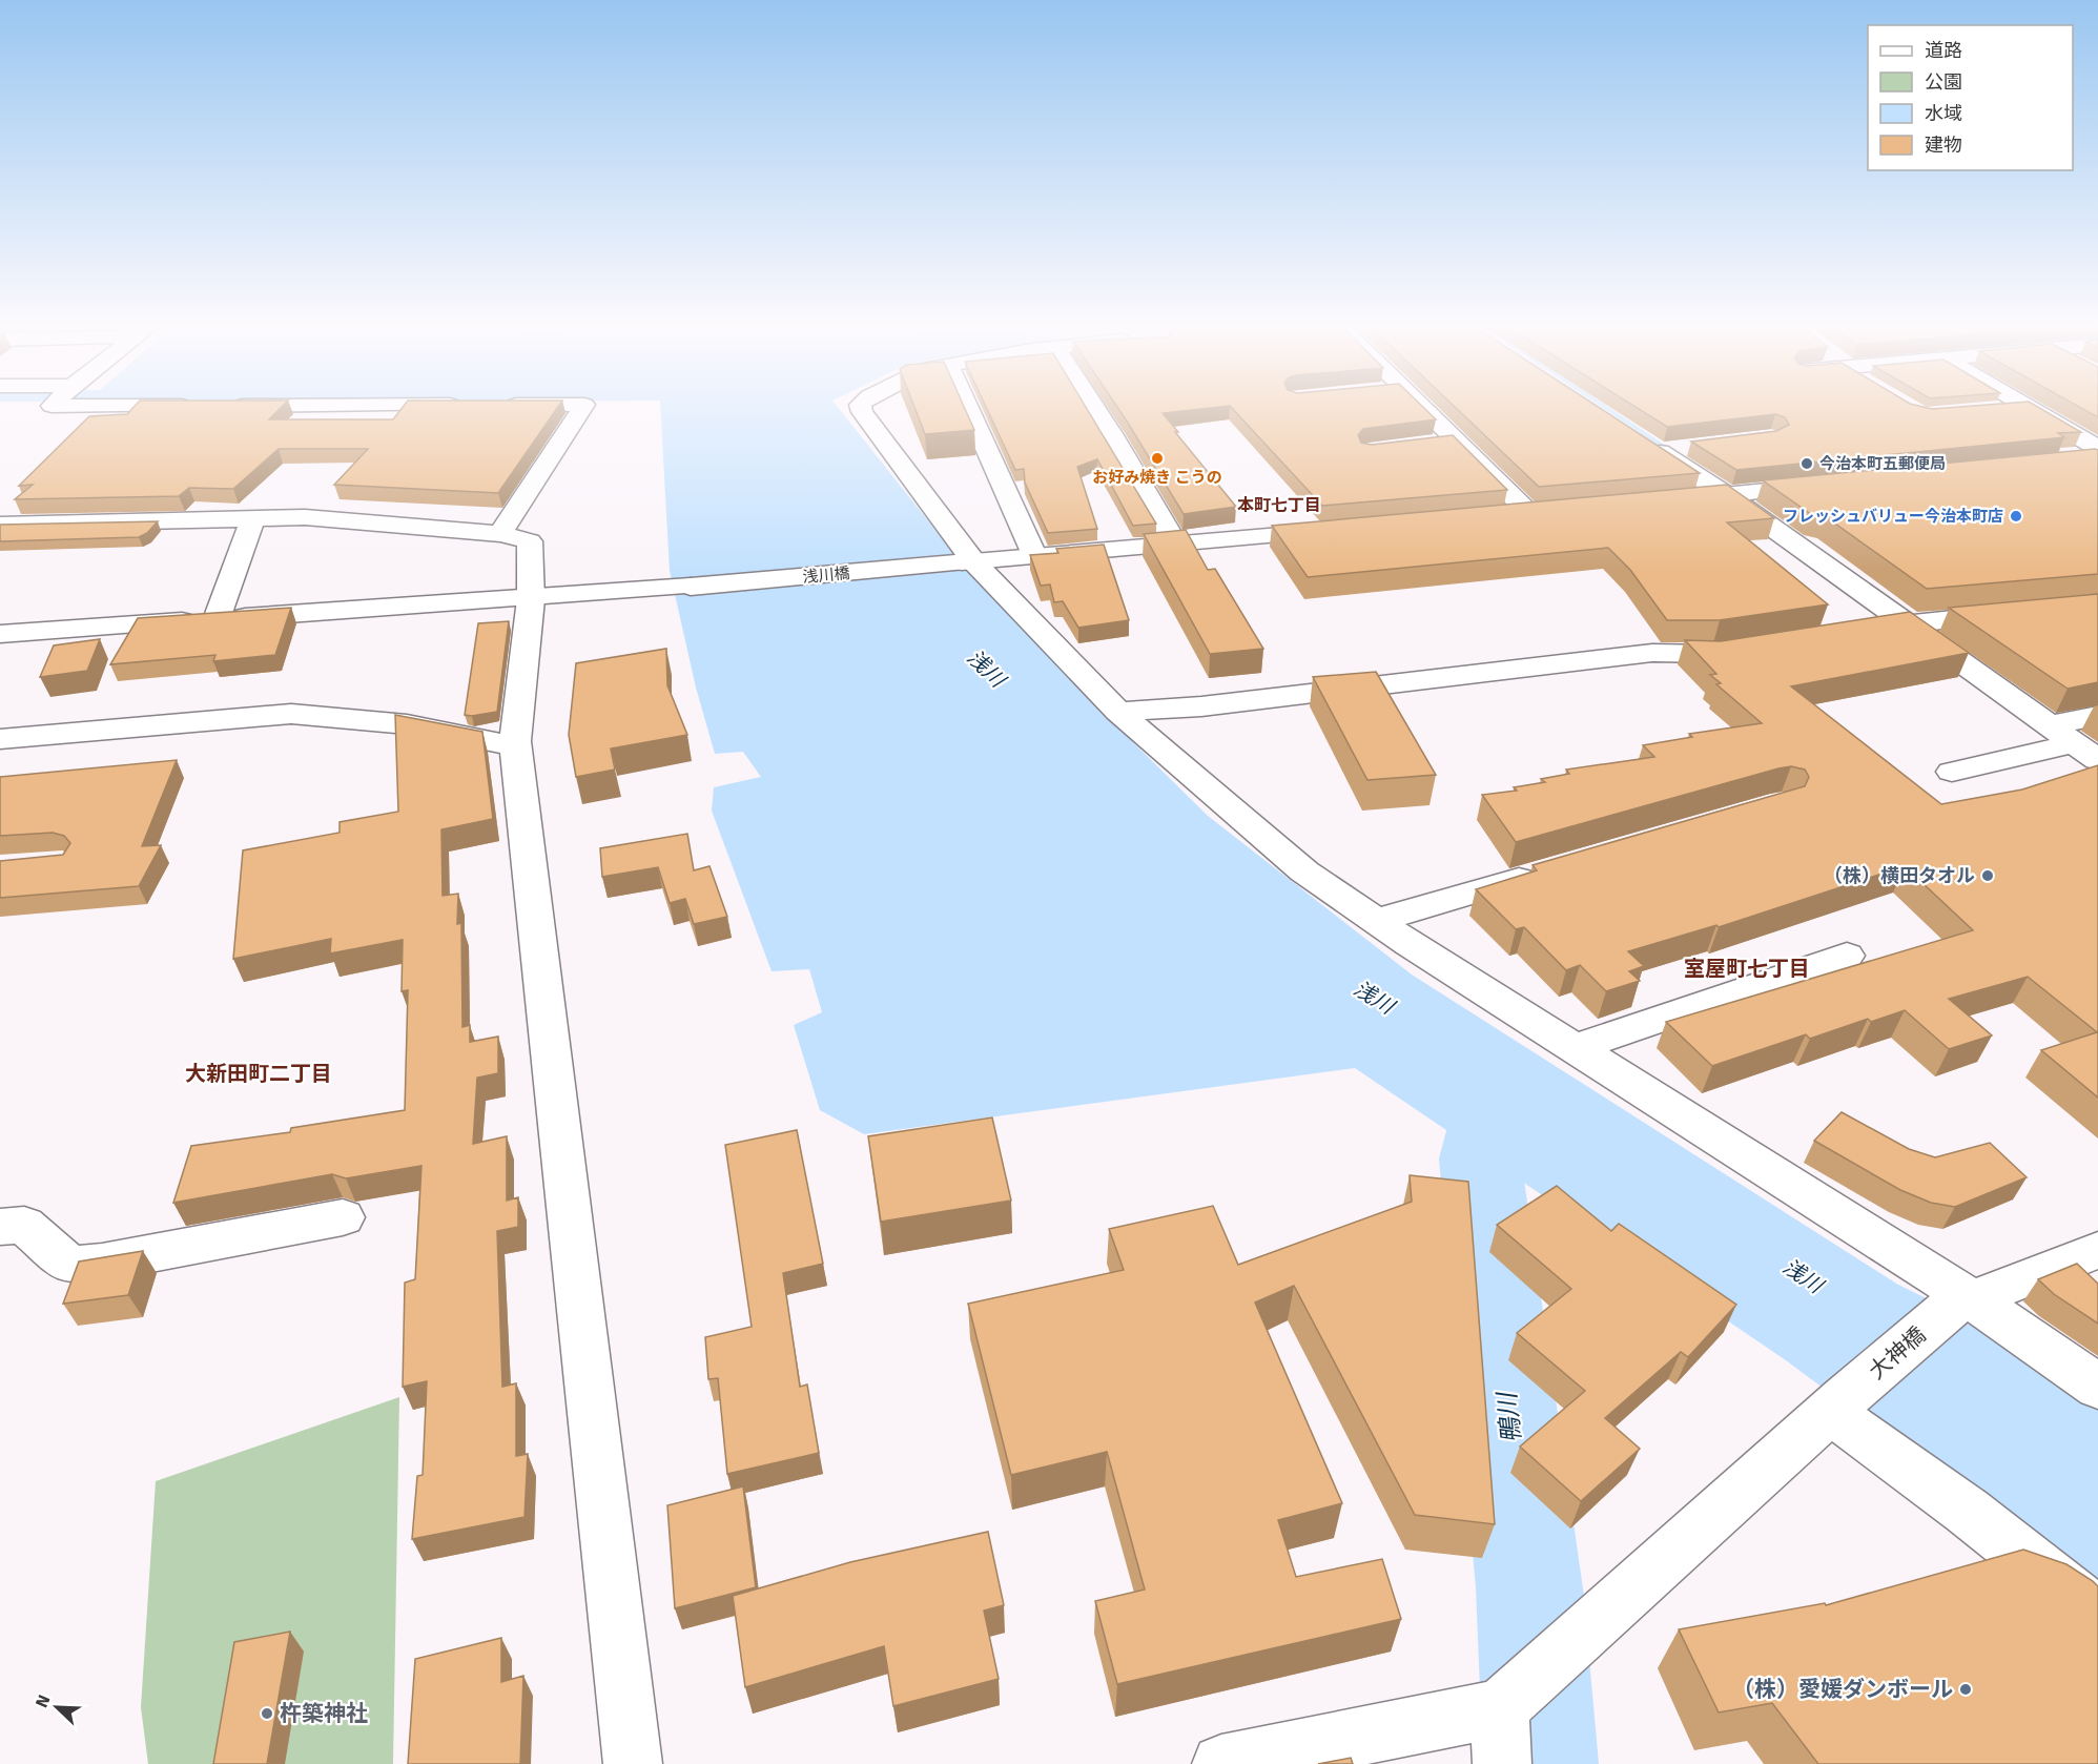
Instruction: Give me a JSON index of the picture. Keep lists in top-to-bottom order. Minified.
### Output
{"streets":{"street":["浅川橋","大神橋"]},"districts":["本町七丁目","室屋町七丁目","大新田町二丁目"],"water":["浅川","鴨川"],"places":["お好み焼き こうの","今治本町五郵便局","フレッシュバリュー今治本町店","（株）横田タオル","（株）愛媛ダンボール","杵築神社"],"legend":["道路","公園","水域","建物"],"north":"top left"}
